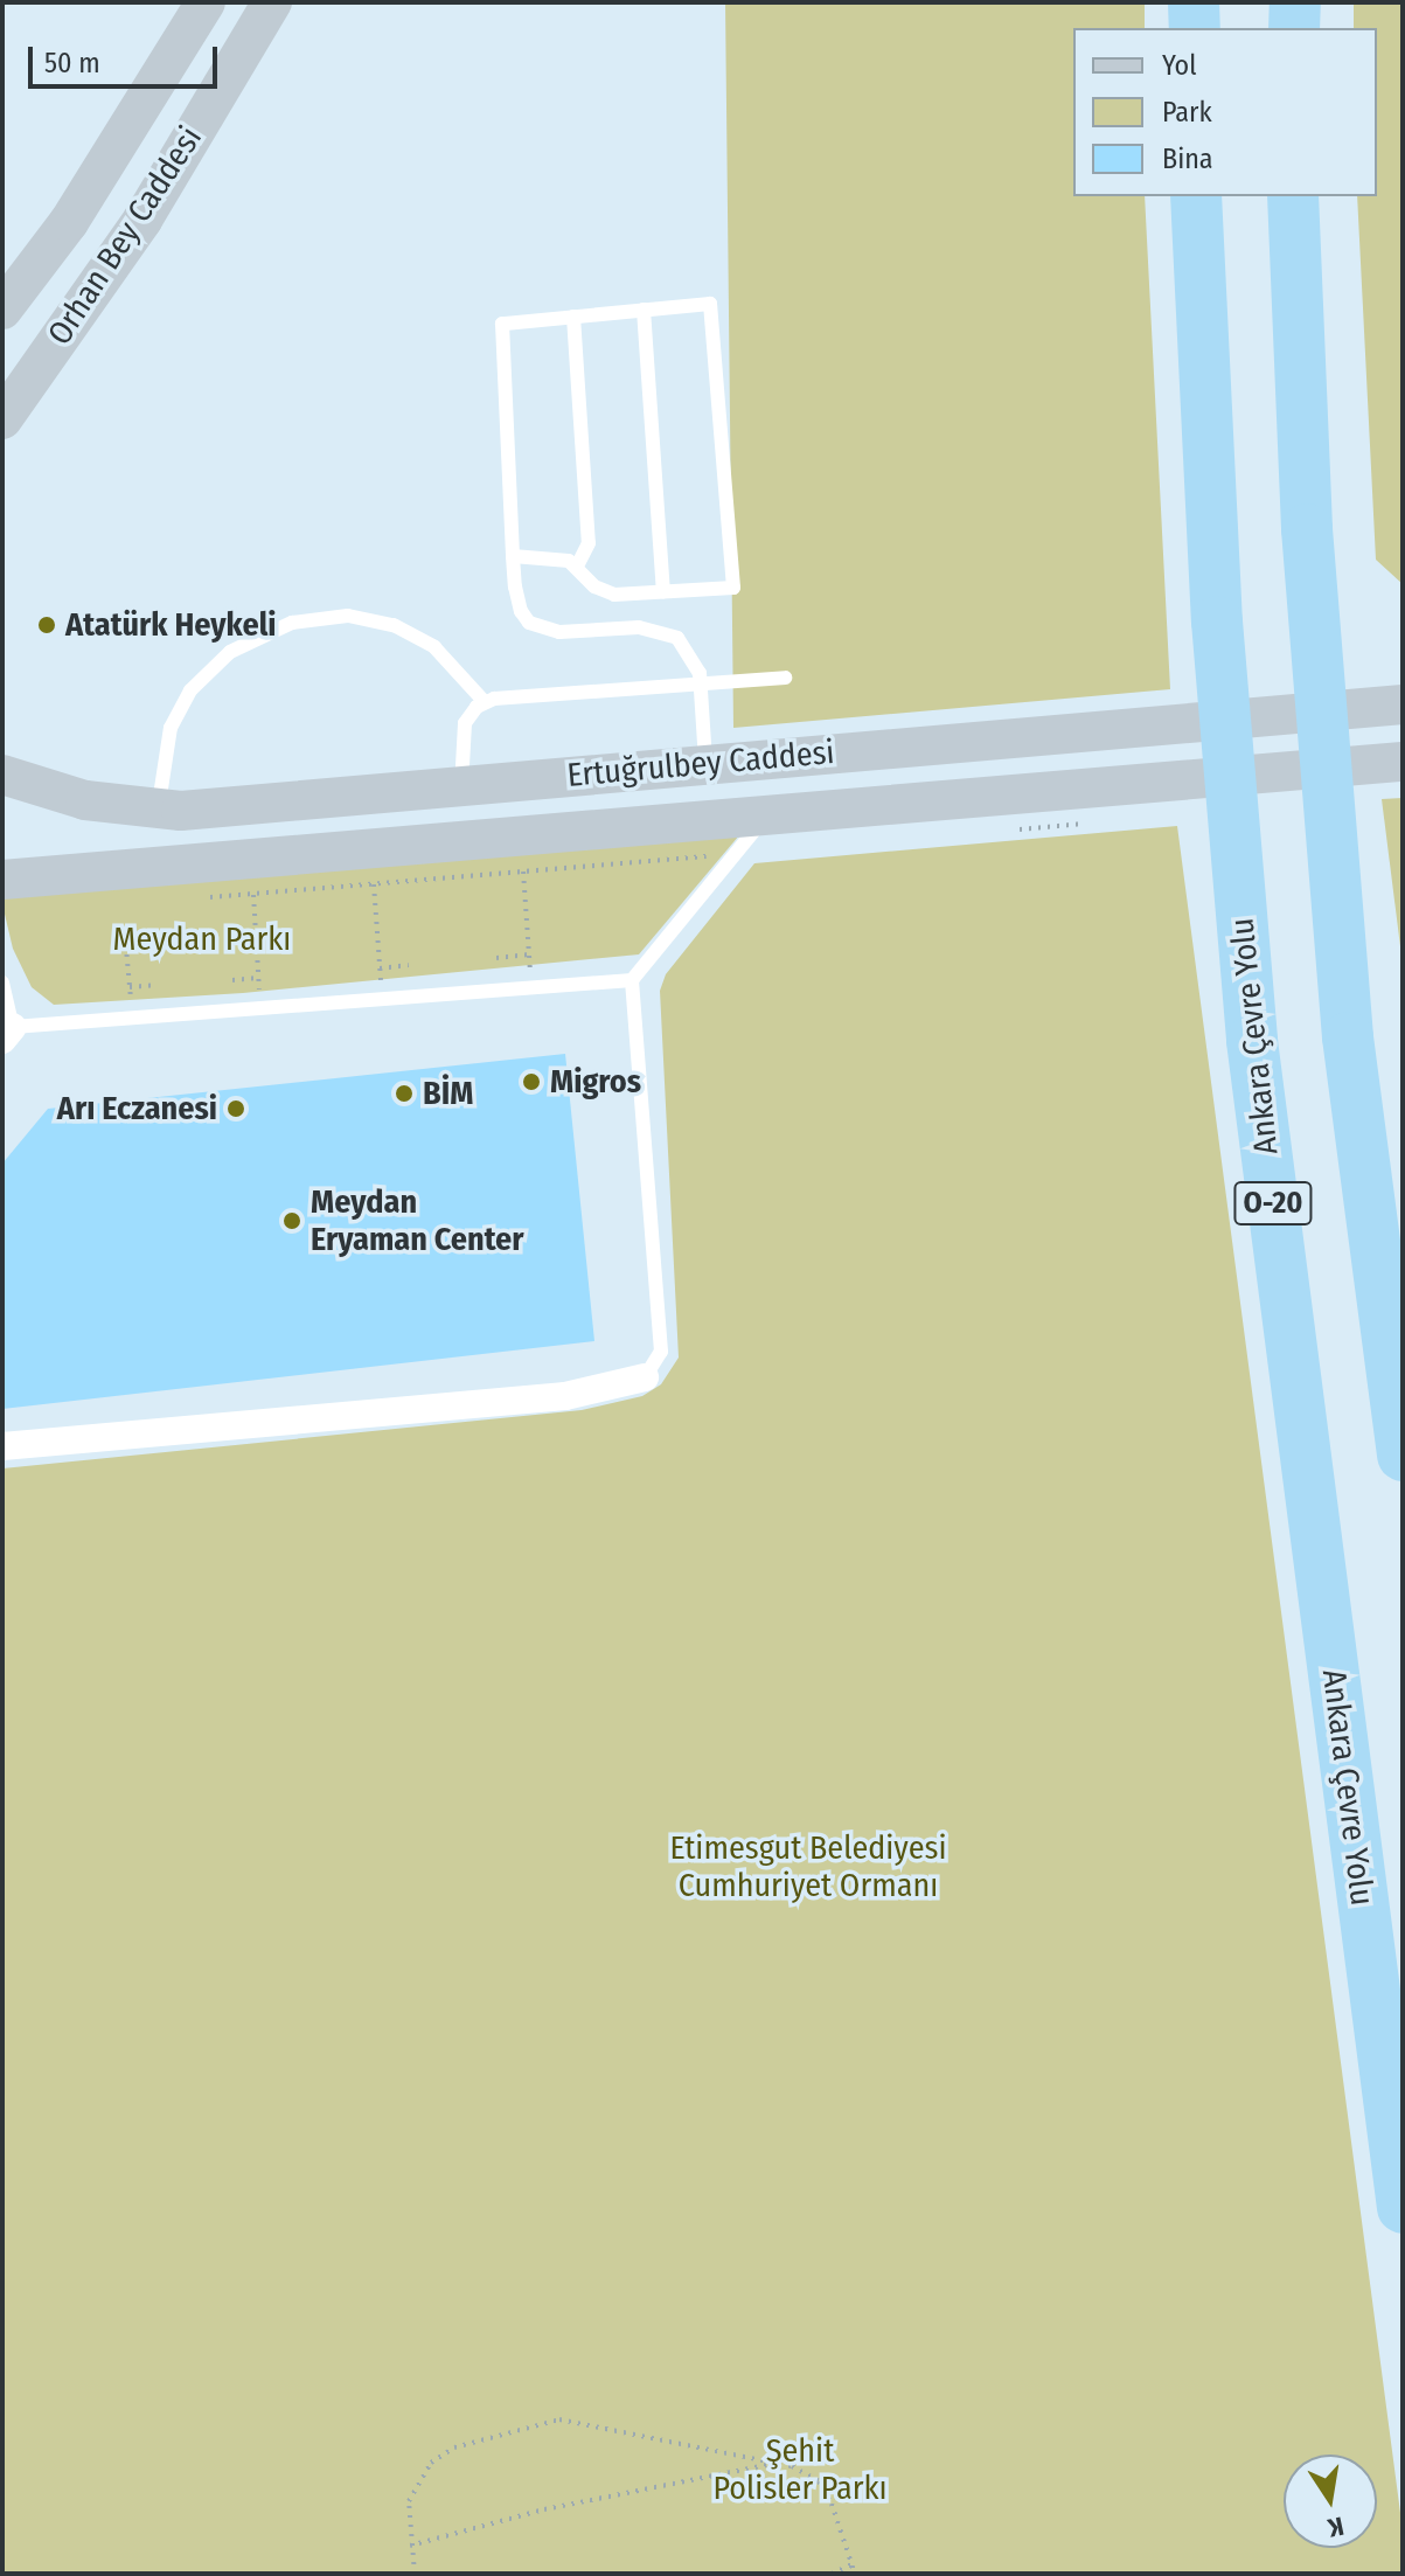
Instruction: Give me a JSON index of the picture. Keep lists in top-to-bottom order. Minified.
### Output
{"streets":{"highway":["Ankara Çevre Yolu","O-20"],"main road":["Orhan Bey Caddesi","Ertuğrulbey Caddesi"]},"parks":["Meydan Parkı","Etimesgut Belediyesi Cumhuriyet Ormanı","Şehit Polisler Parkı"],"places":["Atatürk Heykeli","Migros","BİM","Arı Eczanesi","Meydan Eryaman Center"],"legend":["Yol","Park","Bina"],"scale_bar":"50 m","north":"bottom"}
